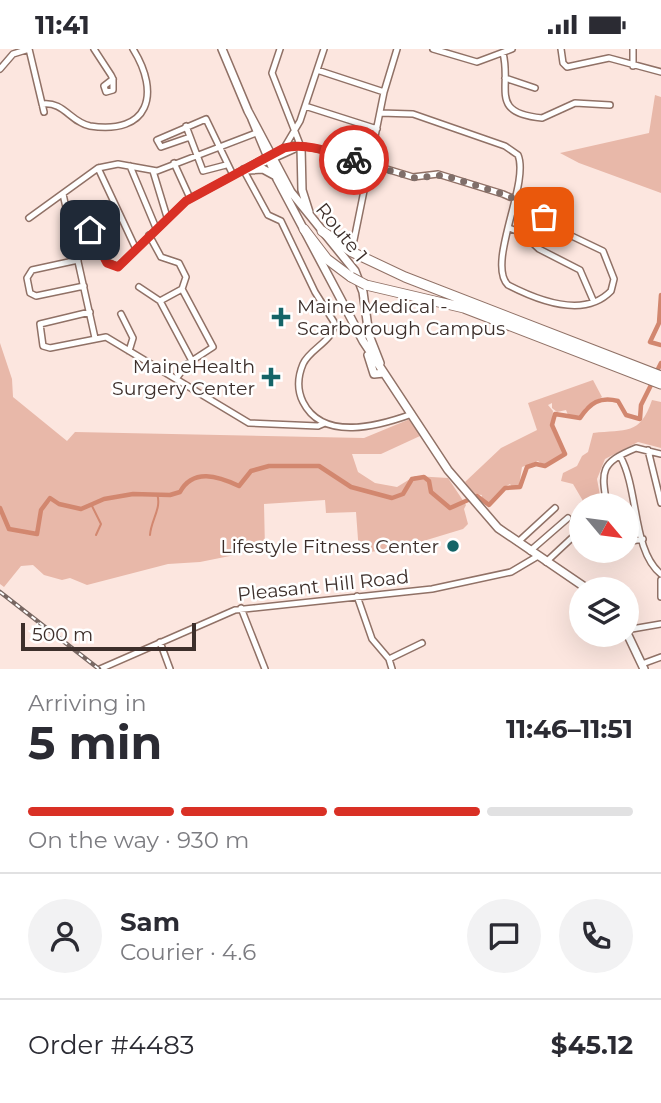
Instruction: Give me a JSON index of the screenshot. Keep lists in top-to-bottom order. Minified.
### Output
{"streets":{"main road":["Route 1"],"street":["Pleasant Hill Road"]},"crossings":[["Route 1","Pleasant Hill Road"]],"places":{"health":["Maine Medical - Scarborough Campus","MaineHealth Surgery Center"],"other":["Lifestyle Fitness Center"]},"scale_bar":"500 m","north":"bottom right","page":{"status":"11:41","scale":"500 m","heading":["5 min","Arriving in","11:46–11:51"],"panel":["Sam","Courier · 4.6","Order #4483","$45.12"],"bar":"On the way · 930 m"}}
